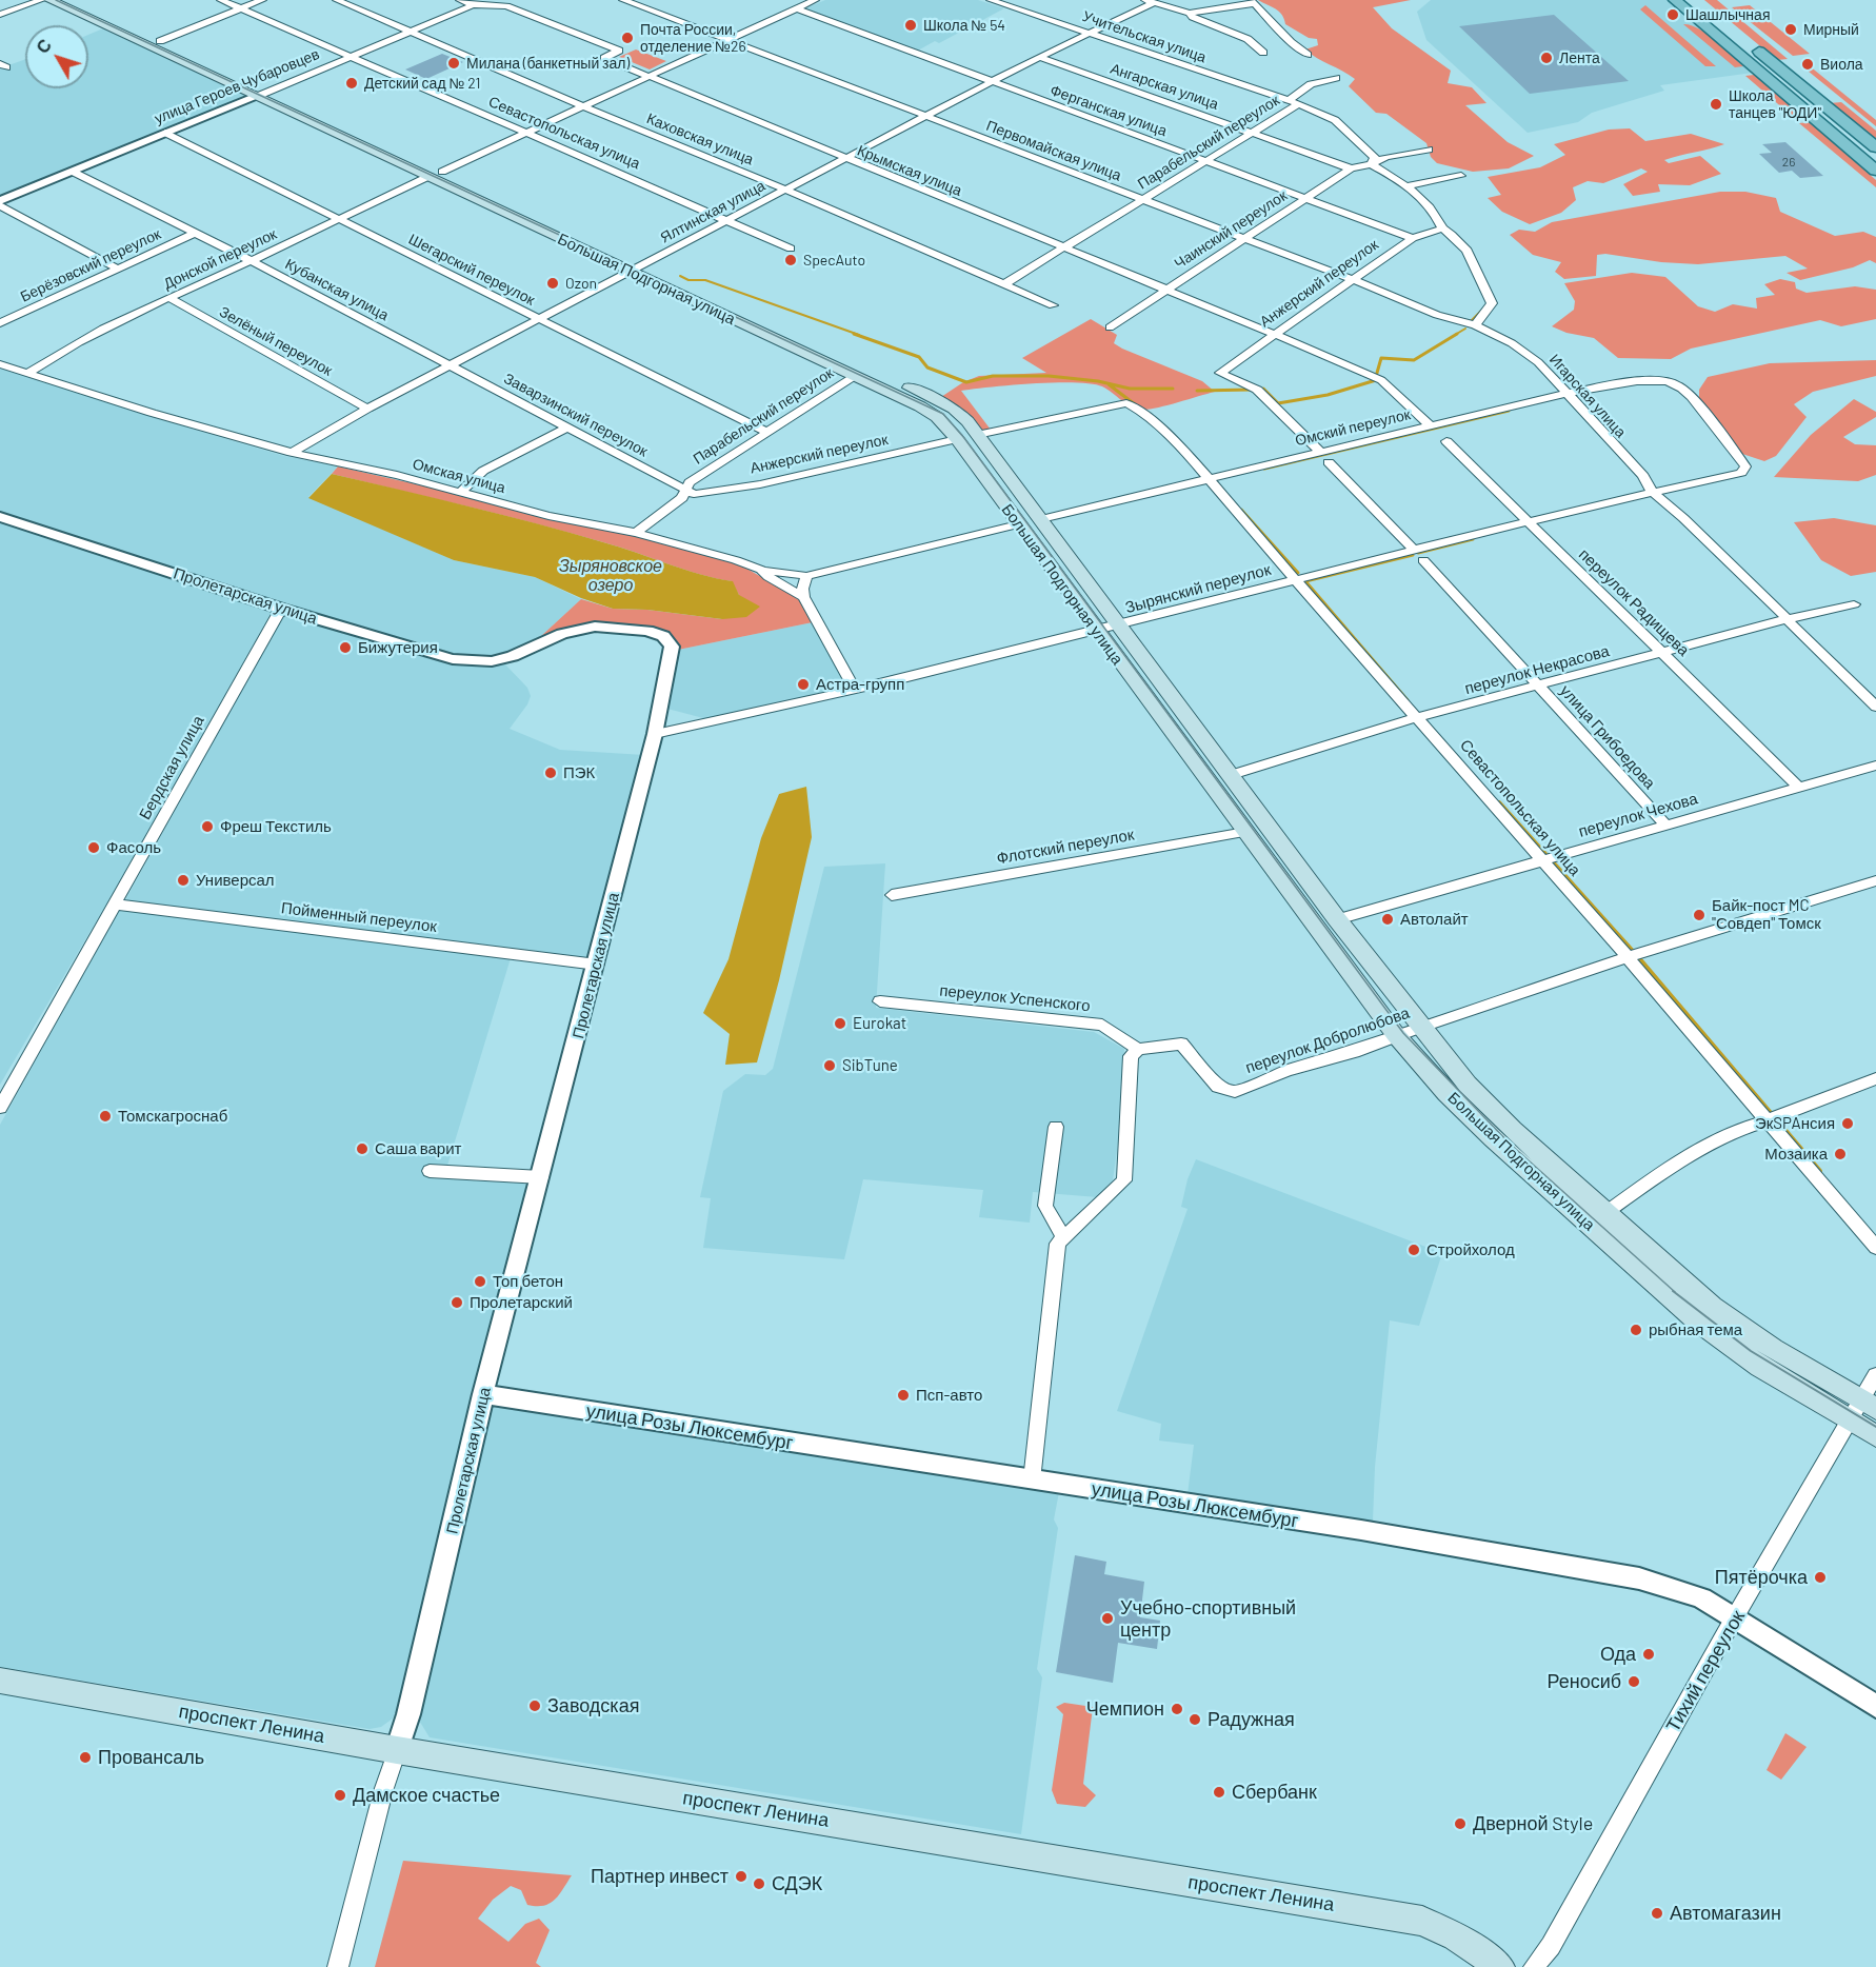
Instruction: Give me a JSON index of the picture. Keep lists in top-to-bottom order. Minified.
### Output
{"streets":{"main road":["Большая Подгорная улица","проспект Ленина"],"street":["Учительская улица","улица Героев Чубаровцев","Ангарская улица","Ферганская улица","Севастопольская улица","Каховская улица","Парабельский переулок","Первомайская улица","Крымская улица","Ялтинская улица","Чаинский переулок","Донской переулок","Берёзовский переулок","Шегарский переулок","Анжерский переулок","Кубанская улица","Зелёный переулок","Игарская улица","Заварзинский переулок","Омский переулок","Омская улица","Зырянский переулок","Пролетарская улица","переулок Радищева","переулок Некрасова","улица Грибоедова","Бердская улица","переулок Чехова","Флотский переулок","Пойменный переулок","переулок Успенского","переулок Добролюбова","улица Розы Люксембург","Тихий переулок"]},"crossings":[["Учительская улица","Парабельский переулок"],["Учительская улица","Ялтинская улица"],["улица Героев Чубаровцев","Севастопольская улица"],["улица Героев Чубаровцев","Каховская улица"],["улица Героев Чубаровцев","Крымская улица"],["улица Героев Чубаровцев","Шегарский переулок"],["улица Героев Чубаровцев","Большая Подгорная улица"],["улица Героев Чубаровцев","Кубанская улица"],["Ангарская улица","Парабельский переулок"],["Ангарская улица","Ялтинская улица"],["Ангарская улица","Чаинский переулок"],["Ферганская улица","Парабельский переулок"],["Ферганская улица","Ялтинская улица"],["Ферганская улица","Чаинский переулок"],["Ферганская улица","Анжерский переулок"],["Севастопольская улица","Ялтинская улица"],["Севастопольская улица","Анжерский переулок"],["Севастопольская улица","Омский переулок"],["Севастопольская улица","Зырянский переулок"],["Севастопольская улица","переулок Некрасова"],["Севастопольская улица","переулок Чехова"],["Севастопольская улица","переулок Добролюбова"],["Каховская улица","Парабельский переулок"],["Каховская улица","Ялтинская улица"],["Парабельский переулок","Первомайская улица"],["Парабельский переулок","Крымская улица"],["Парабельский переулок","Шегарский переулок"],["Парабельский переулок","Большая Подгорная улица"],["Парабельский переулок","Анжерский переулок"],["Парабельский переулок","Заварзинский переулок"],["Парабельский переулок","Омская улица"],["Первомайская улица","Ялтинская улица"],["Первомайская улица","Чаинский переулок"],["Первомайская улица","Анжерский переулок"],["Первомайская улица","Игарская улица"],["Крымская улица","Ялтинская улица"],["Крымская улица","Чаинский переулок"],["Крымская улица","Анжерский переулок"],["Крымская улица","Омский переулок"],["Ялтинская улица","Шегарский переулок"],["Ялтинская улица","Большая Подгорная улица"],["Ялтинская улица","Кубанская улица"],["Ялтинская улица","Зелёный переулок"],["Ялтинская улица","Заварзинский переулок"],["Ялтинская улица","Омская улица"],["Донской переулок","Шегарский переулок"],["Донской переулок","Большая Подгорная улица"],["Донской переулок","Кубанская улица"],["Донской переулок","Зелёный переулок"],["Донской переулок","Омская улица"],["Берёзовский переулок","Кубанская улица"],["Большая Подгорная улица","Анжерский переулок"],["Большая Подгорная улица","Омский переулок"],["Большая Подгорная улица","Зырянский переулок"],["Большая Подгорная улица","переулок Некрасова"],["Большая Подгорная улица","переулок Чехова"],["Большая Подгорная улица","Флотский переулок"],["Большая Подгорная улица","переулок Добролюбова"],["Большая Подгорная улица","Тихий переулок"],["Анжерский переулок","Заварзинский переулок"],["Анжерский переулок","Омский переулок"],["Кубанская улица","Заварзинский переулок"],["Игарская улица","Омский переулок"],["Игарская улица","Зырянский переулок"],["Игарская улица","переулок Некрасова"],["Омский переулок","Зырянский переулок"],["Зырянский переулок","Пролетарская улица"],["Зырянский переулок","переулок Радищева"],["Пролетарская улица","Бердская улица"],["Пролетарская улица","Пойменный переулок"],["Пролетарская улица","улица Розы Люксембург"],["Пролетарская улица","проспект Ленина"],["переулок Радищева","переулок Некрасова"],["переулок Радищева","переулок Чехова"],["переулок Некрасова","улица Грибоедова"],["улица Грибоедова","переулок Чехова"],["Бердская улица","Пойменный переулок"],["переулок Успенского","переулок Добролюбова"],["улица Розы Люксембург","Тихий переулок"]],"water":["Зыряновское озеро"],"places":["Шашлычная","Школа № 54","Мирный","Почта России, отделение №26","Лента","Милана (банкетный зал)","Виола","Детский сад № 21","Школа танцев \"ЮДИ\"","SpecAuto","Ozon","Бижутерия","Астра-групп","ПЭК","Фреш Текстиль","Фасоль","Универсал","Байк-пост MC \"Совдеп\" Томск","Автолайт","Eurokat","SibTune","Томскагроснаб","ЭкSPAнсия","Саша варит","Мозаика","Стройхолод","Топ бетон","Пролетарский","рыбная тема","Псп-авто","Пятёрочка","Учебно-спортивный центр","Ода","Реносиб","Заводская","Чемпион","Радужная","Провансаль","Сбербанк","Дамское счастье","Дверной Style","Партнер инвест","СДЭК","Автомагазин"],"house_numbers":["26"],"north":"top left"}
